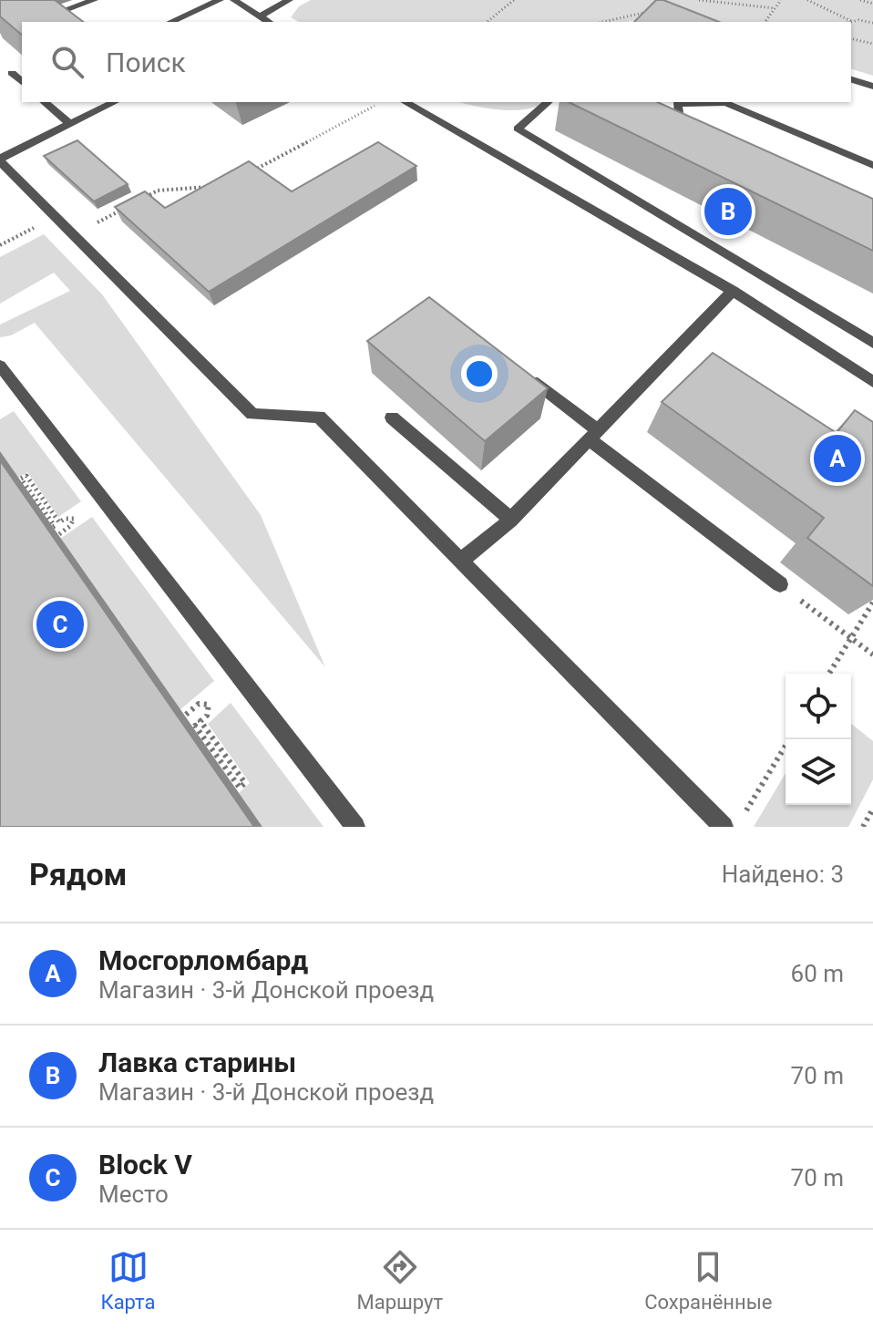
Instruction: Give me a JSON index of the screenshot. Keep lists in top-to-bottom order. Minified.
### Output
{"page":{"search":"Поиск","pins":["B","A","C"],"heading":["Рядом","Найдено: 3"],"list":[{"mark":"A","name":"Мосгорломбард","note":"Магазин · 3-й Донской проезд","value":"60 m"},{"mark":"B","name":"Лавка старины","note":"Магазин · 3-й Донской проезд","value":"70 m"},{"mark":"C","name":"Block V","note":"Место","value":"70 m"}],"nav":["Карта","Маршрут","Сохранённые"]}}
